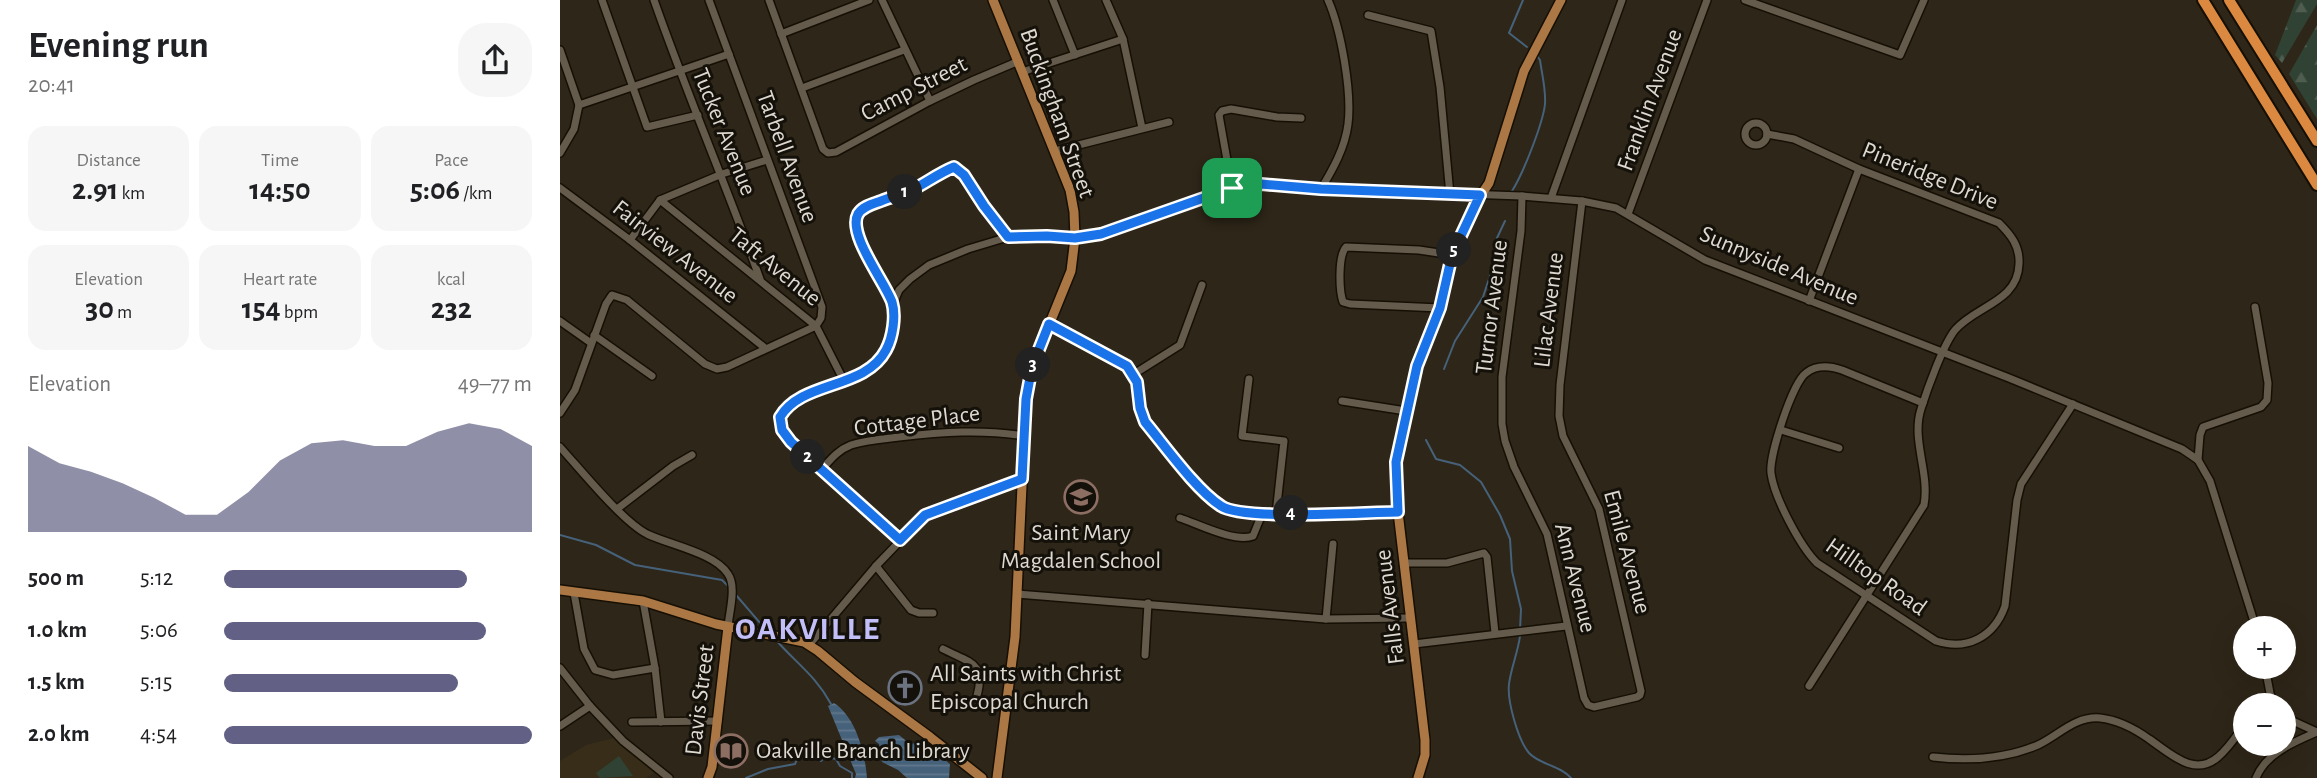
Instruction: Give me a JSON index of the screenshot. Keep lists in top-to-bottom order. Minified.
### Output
{"streets":{"main road":["Buckingham Street","Falls Avenue","Davis Street"],"street":["Camp Street","Franklin Avenue","Tucker Avenue","Tarbell Avenue","Pineridge Drive","Fairview Avenue","Sunnyside Avenue","Taft Avenue","Turnor Avenue","Lilac Avenue","Cottage Place","Emile Avenue","Hilltop Road","Ann Avenue"]},"crossings":[["Camp Street","Buckingham Street"],["Franklin Avenue","Sunnyside Avenue"],["Buckingham Street","Sunnyside Avenue"],["Buckingham Street","Cottage Place"],["Tucker Avenue","Taft Avenue"],["Tarbell Avenue","Taft Avenue"],["Pineridge Drive","Sunnyside Avenue"],["Pineridge Drive","Hilltop Road"],["Sunnyside Avenue","Turnor Avenue"],["Sunnyside Avenue","Lilac Avenue"],["Sunnyside Avenue","Hilltop Road"],["Sunnyside Avenue","Falls Avenue"],["Turnor Avenue","Ann Avenue"],["Lilac Avenue","Emile Avenue"],["Emile Avenue","Ann Avenue"]],"districts":["OAKVILLE"],"places":{"school or university":["Saint Mary Magdalen School"],"church":["All Saints with Christ Episcopal Church"],"library":["Oakville Branch Library"]},"page":{"heading":["Evening run","20:41"],"stats":[["Distance","2.91 km"],["Time","14:50"],["Pace","5:06 /km"],["Elevation","30 m"],["Heart rate","154 bpm"],["kcal","232"]],"pins":["1","5","3","2","4"],"chart":["Elevation","49–77 m"],"list":[{"name":"500 m","note":"5:12"},{"name":"1.0 km","note":"5:06"},{"name":"1.5 km","note":"5:15"},{"name":"2.0 km","note":"4:54"}],"map_buttons":["+","−"]}}
